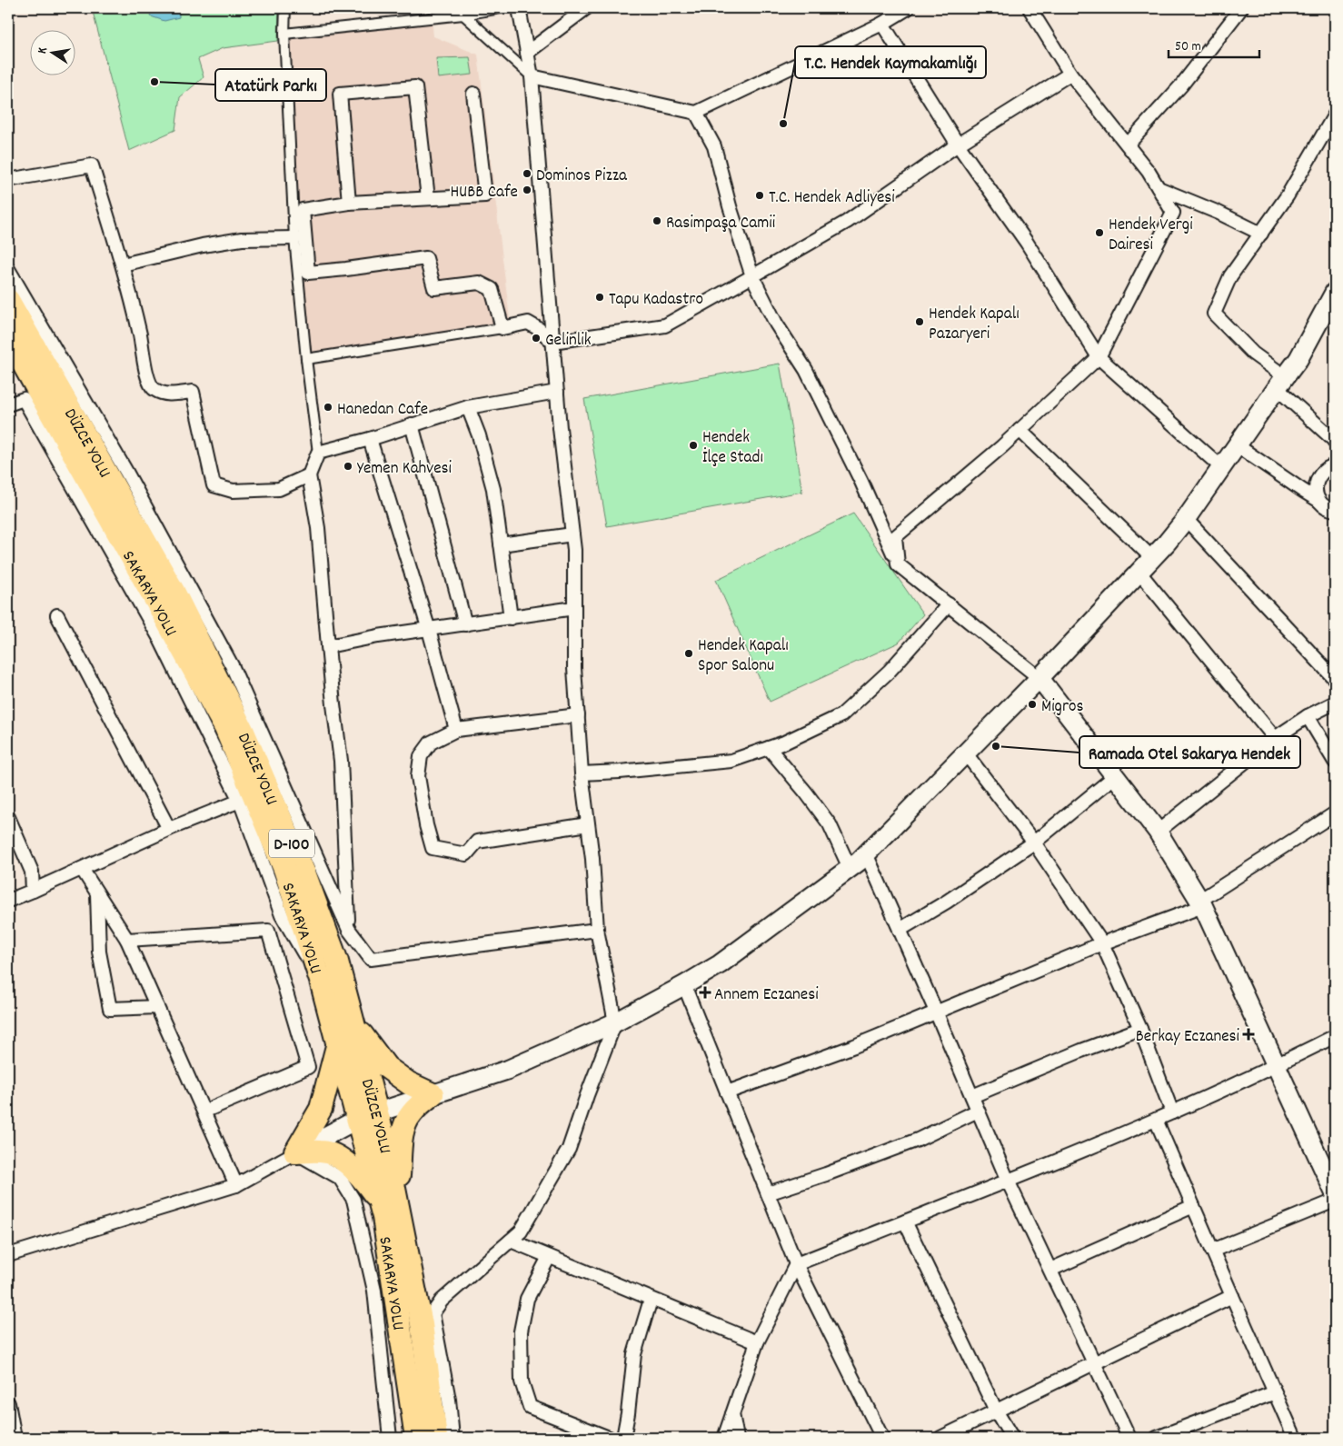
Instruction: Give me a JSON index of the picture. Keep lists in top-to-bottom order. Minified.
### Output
{"streets":{"highway":["DÜZCE YOLU","SAKARYA YOLU","D-100"]},"crossings":[["DÜZCE YOLU","SAKARYA YOLU"]],"places":{"other":["Atatürk Parkı","T.C. Hendek Kaymakamlığı","Dominos Pizza","HUBB Cafe","T.C. Hendek Adliyesi","Rasimpaşa Camii","Hendek Vergi Dairesi","Tapu Kadastro","Hendek Kapalı Pazaryeri","Gelinlik","Hanedan Cafe","Hendek İlçe Stadı","Yemen Kahvesi","Hendek Kapalı Spor Salonu","Migros","Ramada Otel Sakarya Hendek"],"health":["Annem Eczanesi","Berkay Eczanesi"]},"scale_bar":"50 m","north":"left"}
